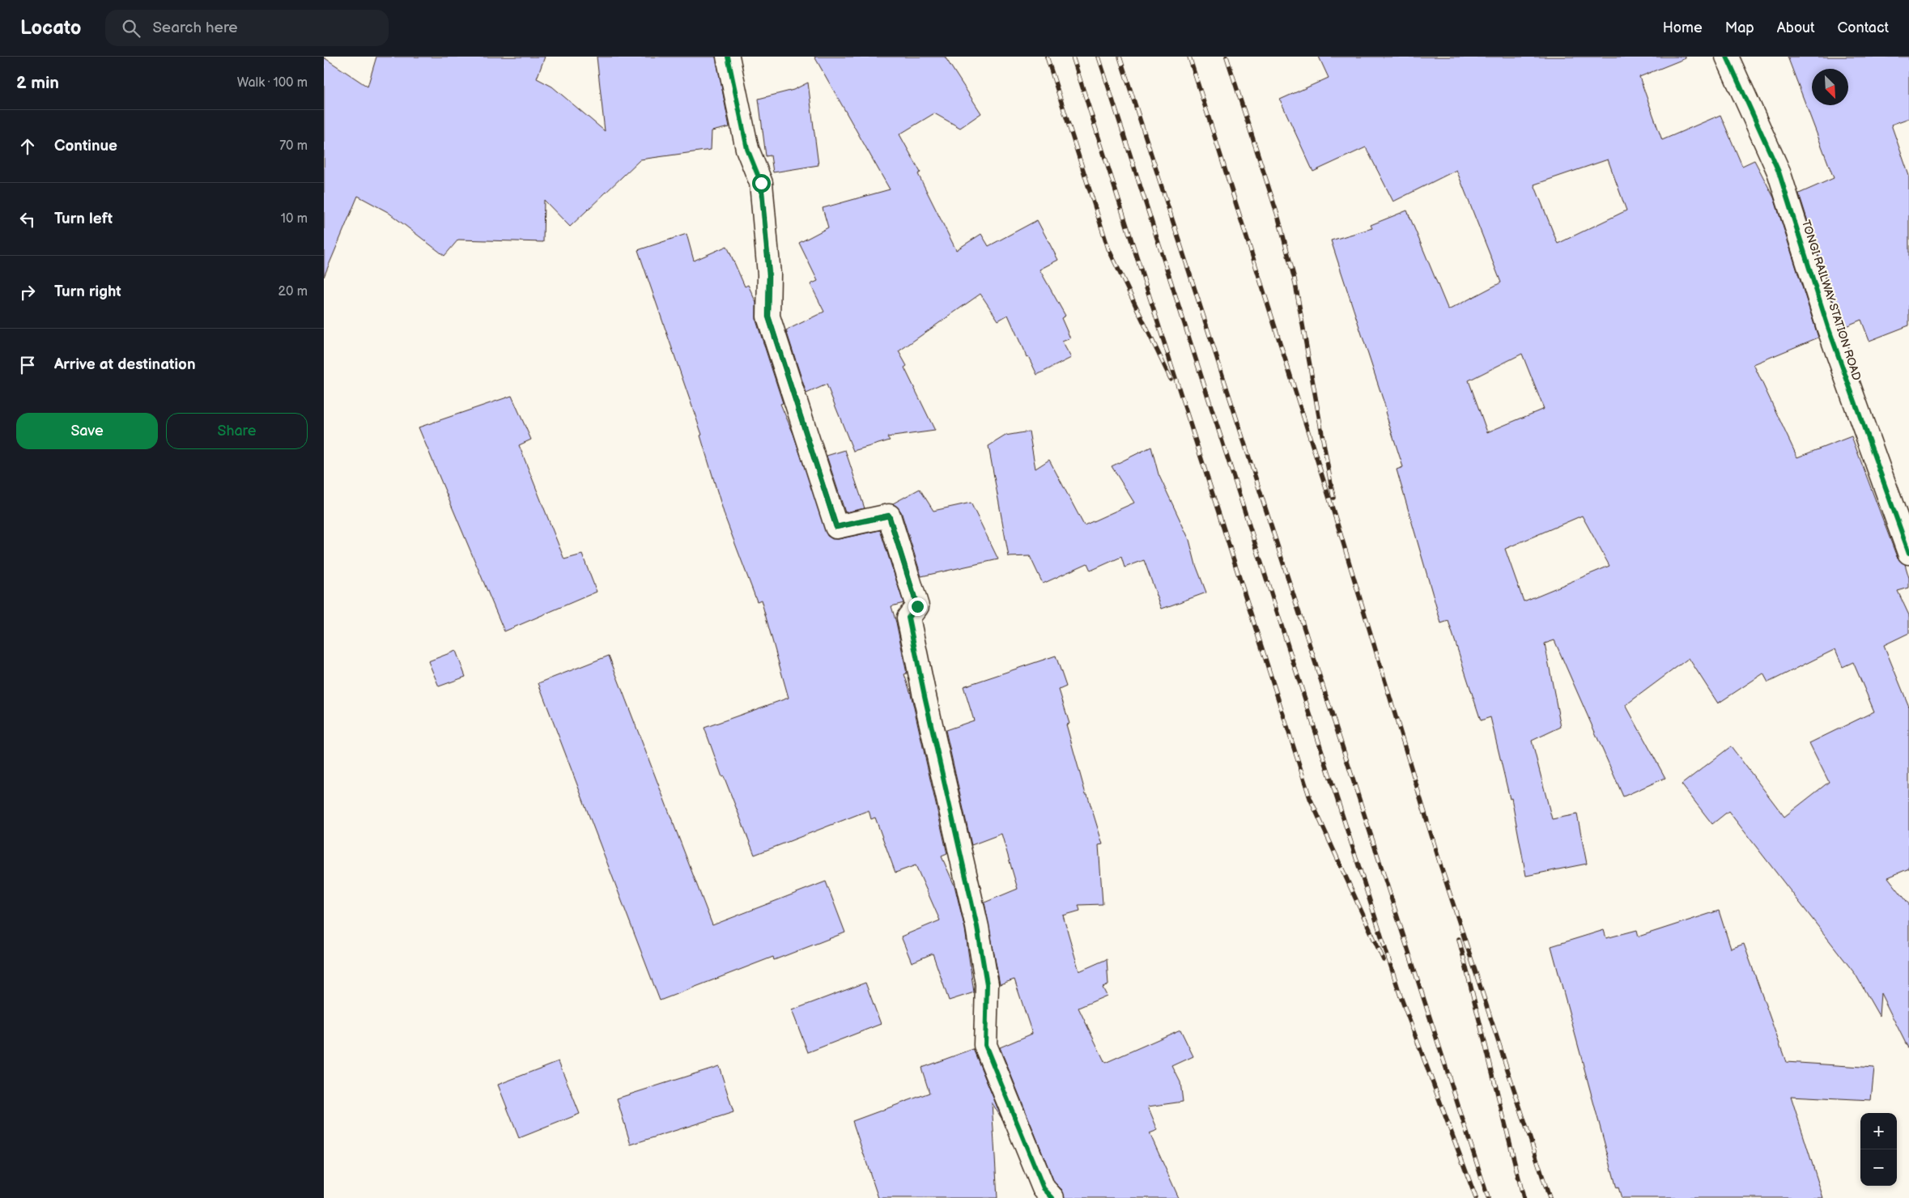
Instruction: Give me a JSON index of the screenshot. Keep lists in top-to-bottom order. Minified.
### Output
{"streets":{"street":["TONGI RAILWAY STATION ROAD"]},"north":"bottom right","page":{"header":"Locato","search":"Search here","nav":["Home","Map","About","Contact"],"heading":["2 min","Walk · 100 m"],"list":[["Continue","70 m"],["Turn left","10 m"],["Turn right","20 m"],"Arrive at destination"],"buttons":["Save","Share"],"map_buttons":["+","−"]}}
